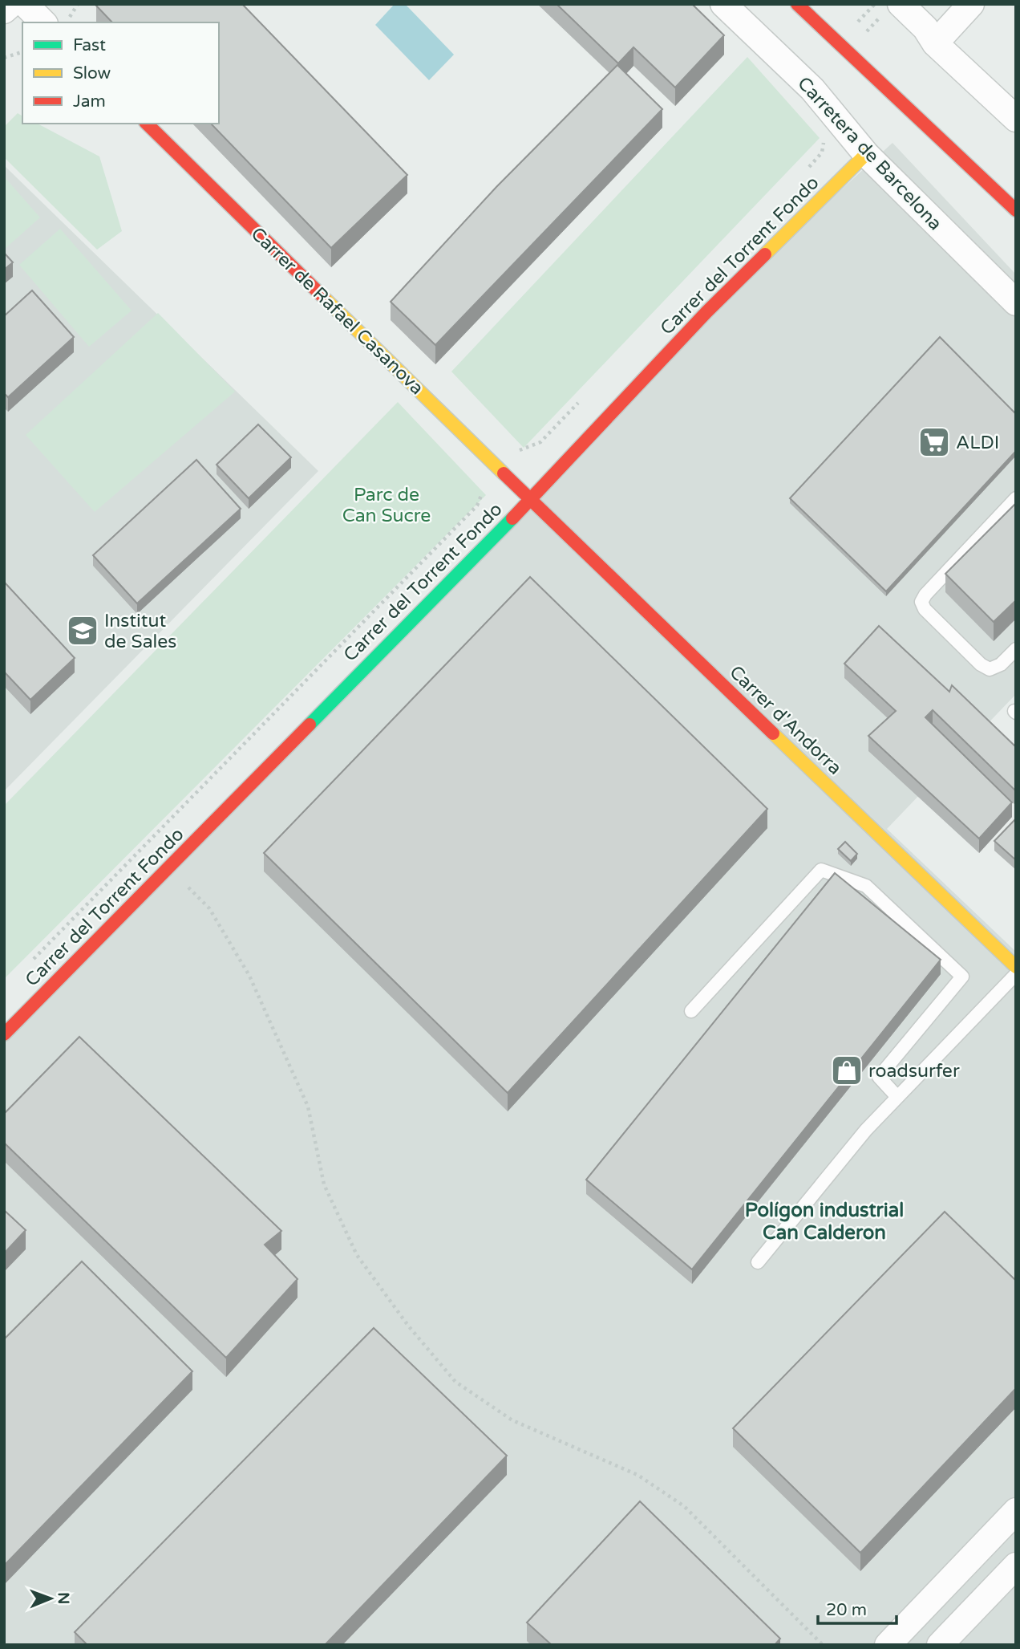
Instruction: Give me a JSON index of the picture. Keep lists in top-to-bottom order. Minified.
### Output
{"streets":{"street":["Carretera de Barcelona","Carrer del Torrent Fondo","Carrer de Rafael Casanova","Carrer d'Andorra"]},"crossings":[["Carretera de Barcelona","Carrer del Torrent Fondo"],["Carrer del Torrent Fondo","Carrer de Rafael Casanova"],["Carrer del Torrent Fondo","Carrer d'Andorra"],["Carrer de Rafael Casanova","Carrer d'Andorra"]],"districts":["Polígon industrial Can Calderon"],"parks":["Parc de Can Sucre"],"places":{"supermarket":["ALDI"],"school or university":["Institut de Sales"],"shop":["roadsurfer"]},"legend":["Fast","Slow","Jam"],"scale_bar":"20 m","north":"right"}
